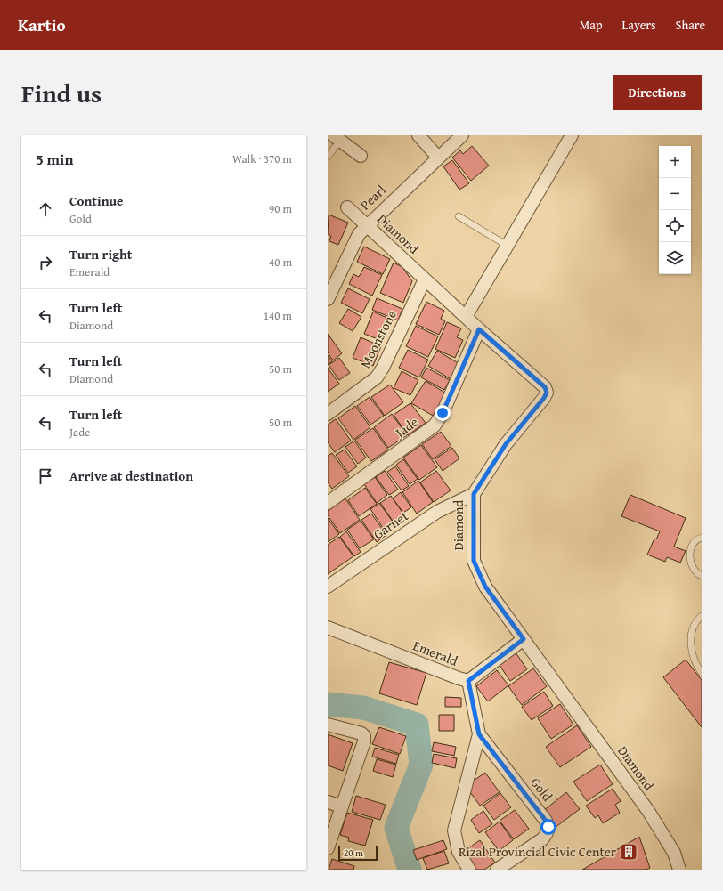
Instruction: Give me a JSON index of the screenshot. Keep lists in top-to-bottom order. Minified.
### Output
{"streets":{"street":["Pearl","Diamond","Moonstone","Jade","Garnet","Emerald","Gold"]},"crossings":[["Pearl","Diamond"],["Diamond","Moonstone"],["Diamond","Jade"],["Diamond","Garnet"],["Diamond","Emerald"],["Emerald","Gold"]],"places":{"building":["Rizal Provincial Civic Center"]},"scale_bar":"20 m","page":{"header":"Kartio","nav":["Map","Layers","Share"],"title":"Find us","buttons":"Directions","heading":["5 min","Walk · 370 m"],"map_buttons":["+","−"],"list":[["Continue","Gold","90 m"],["Turn right","Emerald","40 m"],["Turn left","Diamond","140 m"],["Turn left","Diamond","50 m"],["Turn left","Jade","50 m"],"Arrive at destination"],"scale":"20 m"}}
